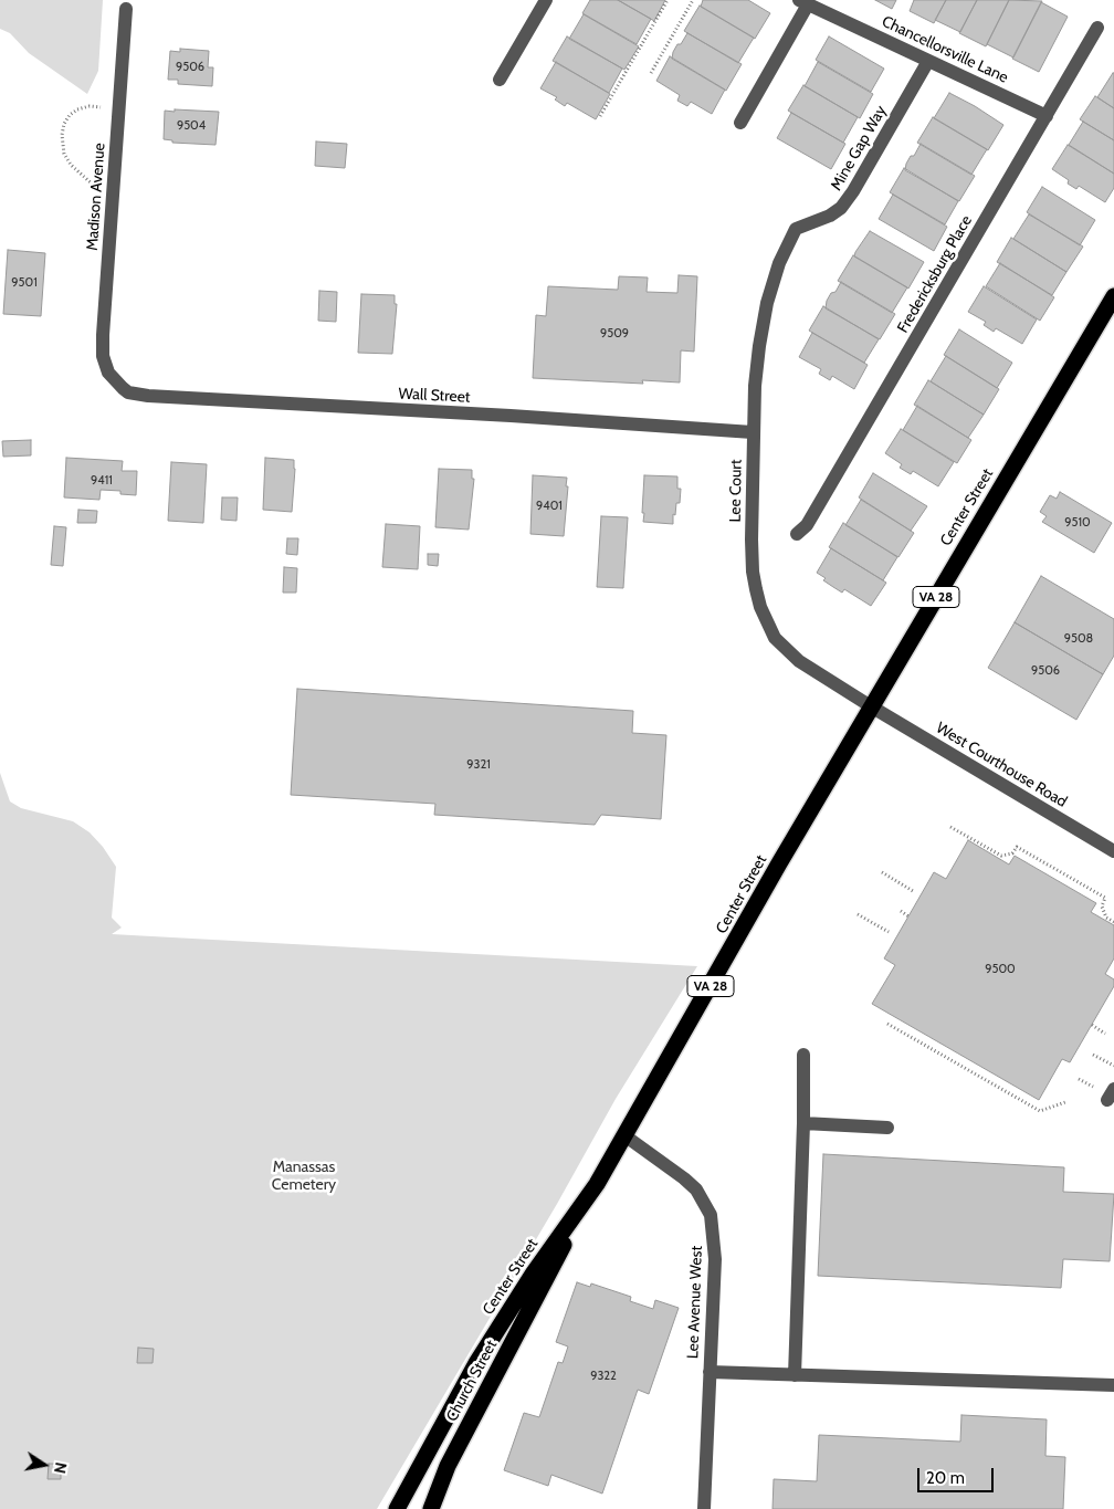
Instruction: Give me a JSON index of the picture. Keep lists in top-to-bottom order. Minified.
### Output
{"streets":{"highway":["Center Street","VA 28","Church Street"],"street":["Chancellorsville Lane","Mine Gap Way","Madison Avenue","Fredericksburg Place","Wall Street","Lee Court","West Courthouse Road","Lee Avenue West"]},"crossings":[["Chancellorsville Lane","Mine Gap Way"],["Chancellorsville Lane","Fredericksburg Place"],["Mine Gap Way","Lee Court"],["Madison Avenue","Wall Street"],["Wall Street","Lee Court"],["Lee Court","Center Street"],["Lee Court","West Courthouse Road"],["Center Street","West Courthouse Road"],["Center Street","Lee Avenue West"],["Center Street","Church Street"]],"parks":["Manassas Cemetery"],"house_numbers":["9506","9504","9501","9509","9411","9401","9510","9508","9506","9321","9500","9322"],"scale_bar":"20 m","north":"right"}
